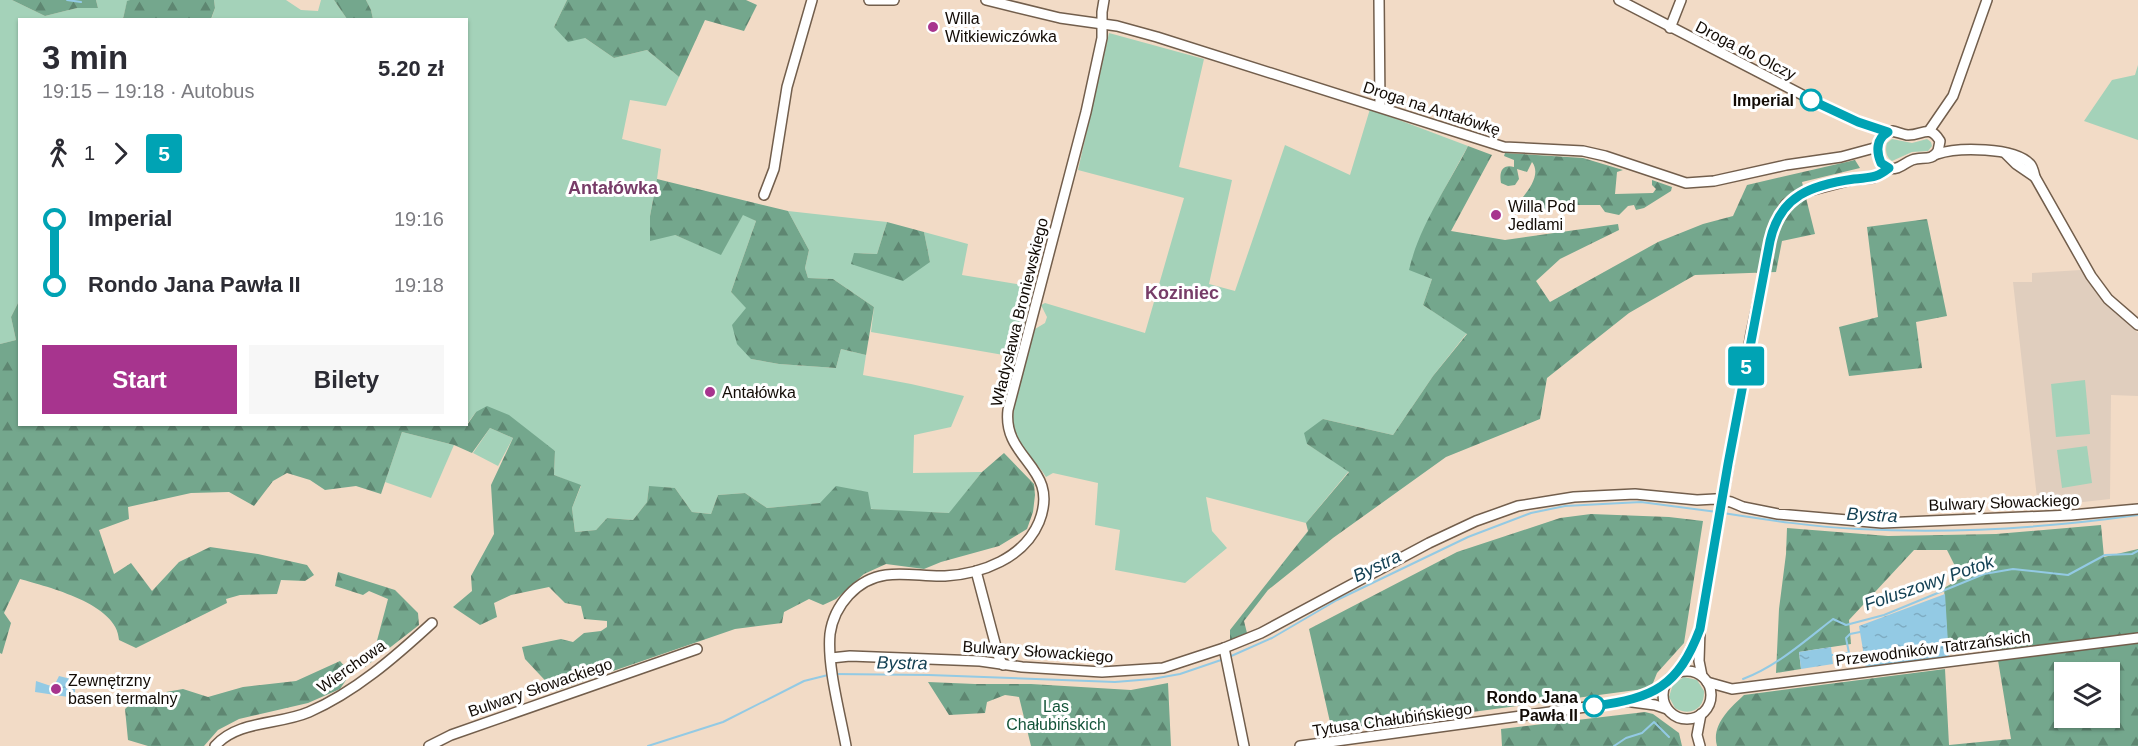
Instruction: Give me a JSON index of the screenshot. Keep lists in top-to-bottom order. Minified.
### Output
{"streets":{"street":["Droga do Olczy","Droga na Antałówkę","Władysława Broniewskiego","Bulwary Słowackiego","Przewodników Tatrzańskich","Wierchowa","Tytusa Chałubińskiego"]},"crossings":[["Droga do Olczy","Droga na Antałówkę"],["Droga na Antałówkę","Władysława Broniewskiego"],["Władysława Broniewskiego","Bulwary Słowackiego"]],"districts":["Antałówka","Koziniec"],"water":["Bystra","Foluszowy Potok"],"parks":["Las Chałubińskich"],"places":["Willa Witkiewiczówka","Imperial","Willa Pod Jedlami","Antałówka","Zewnętrzny basen termalny","Rondo Jana Pawła II"],"lines":["bus line 5"],"page":{"on_map":"5","heading":["3 min","19:15 – 19:18 · Autobus","5.20 zł"],"legs":["1","5"],"list":[{"name":"Imperial","value":"19:16"},{"name":"Rondo Jana Pawła II","value":"19:18"}],"buttons":["Start","Bilety"]}}
